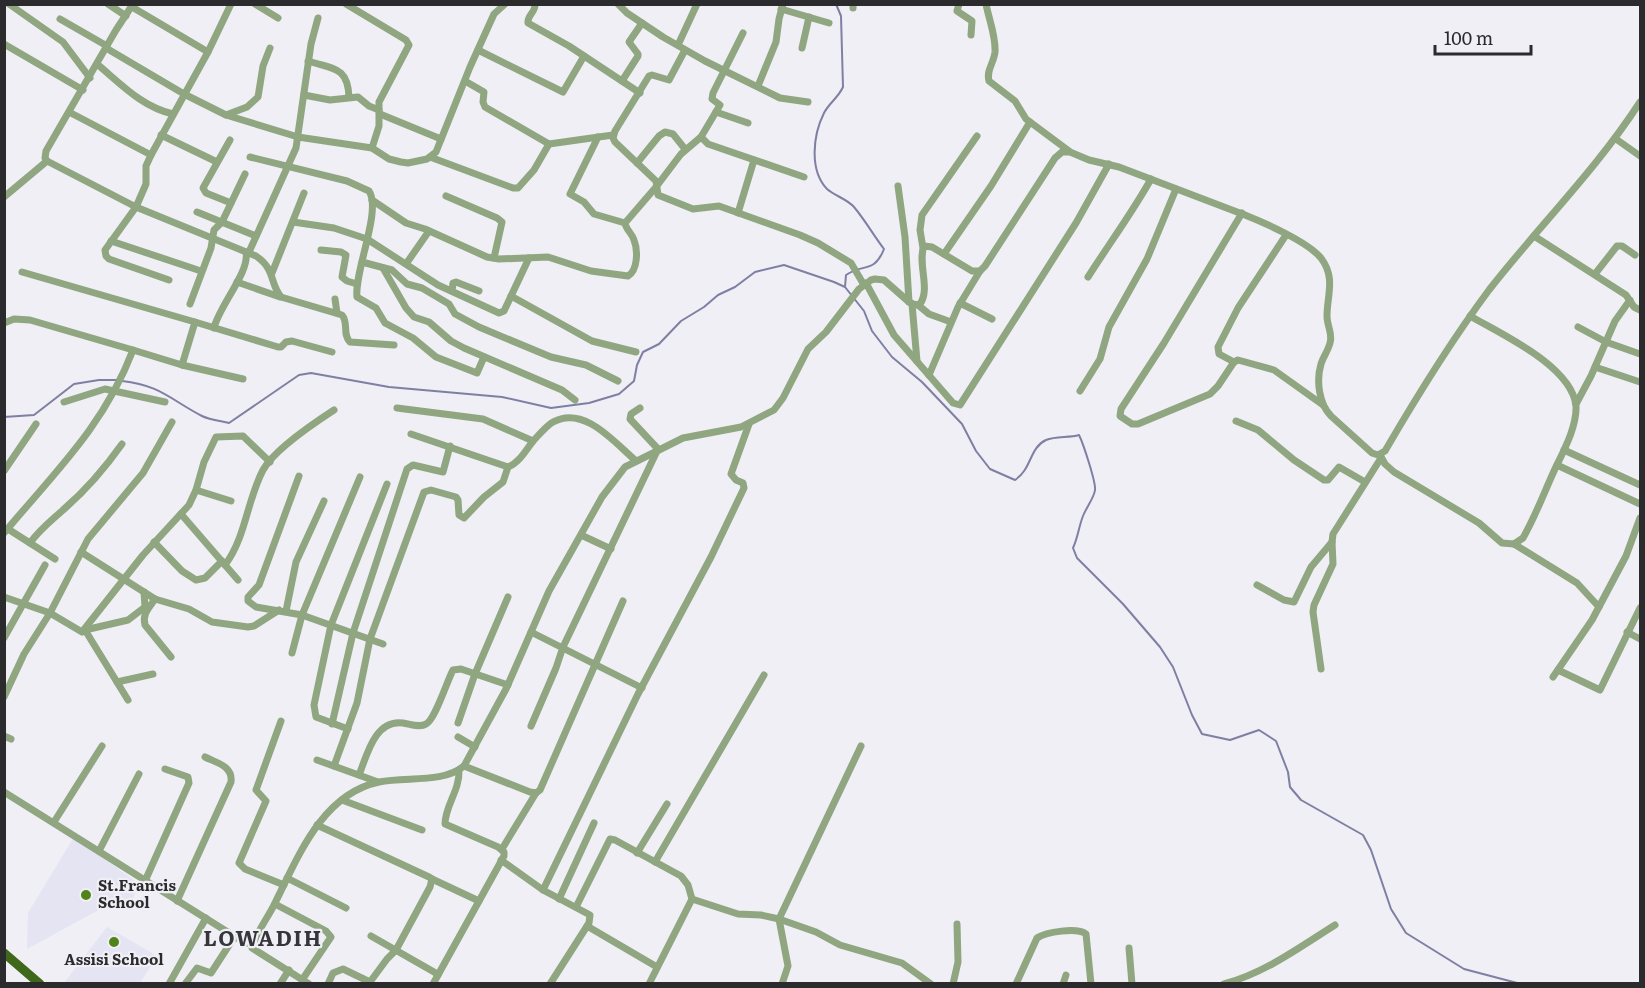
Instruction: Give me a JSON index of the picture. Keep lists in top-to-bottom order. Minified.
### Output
{"districts":["LOWADIH"],"places":["St.Francis School","Assisi School"],"scale_bar":"100 m"}
